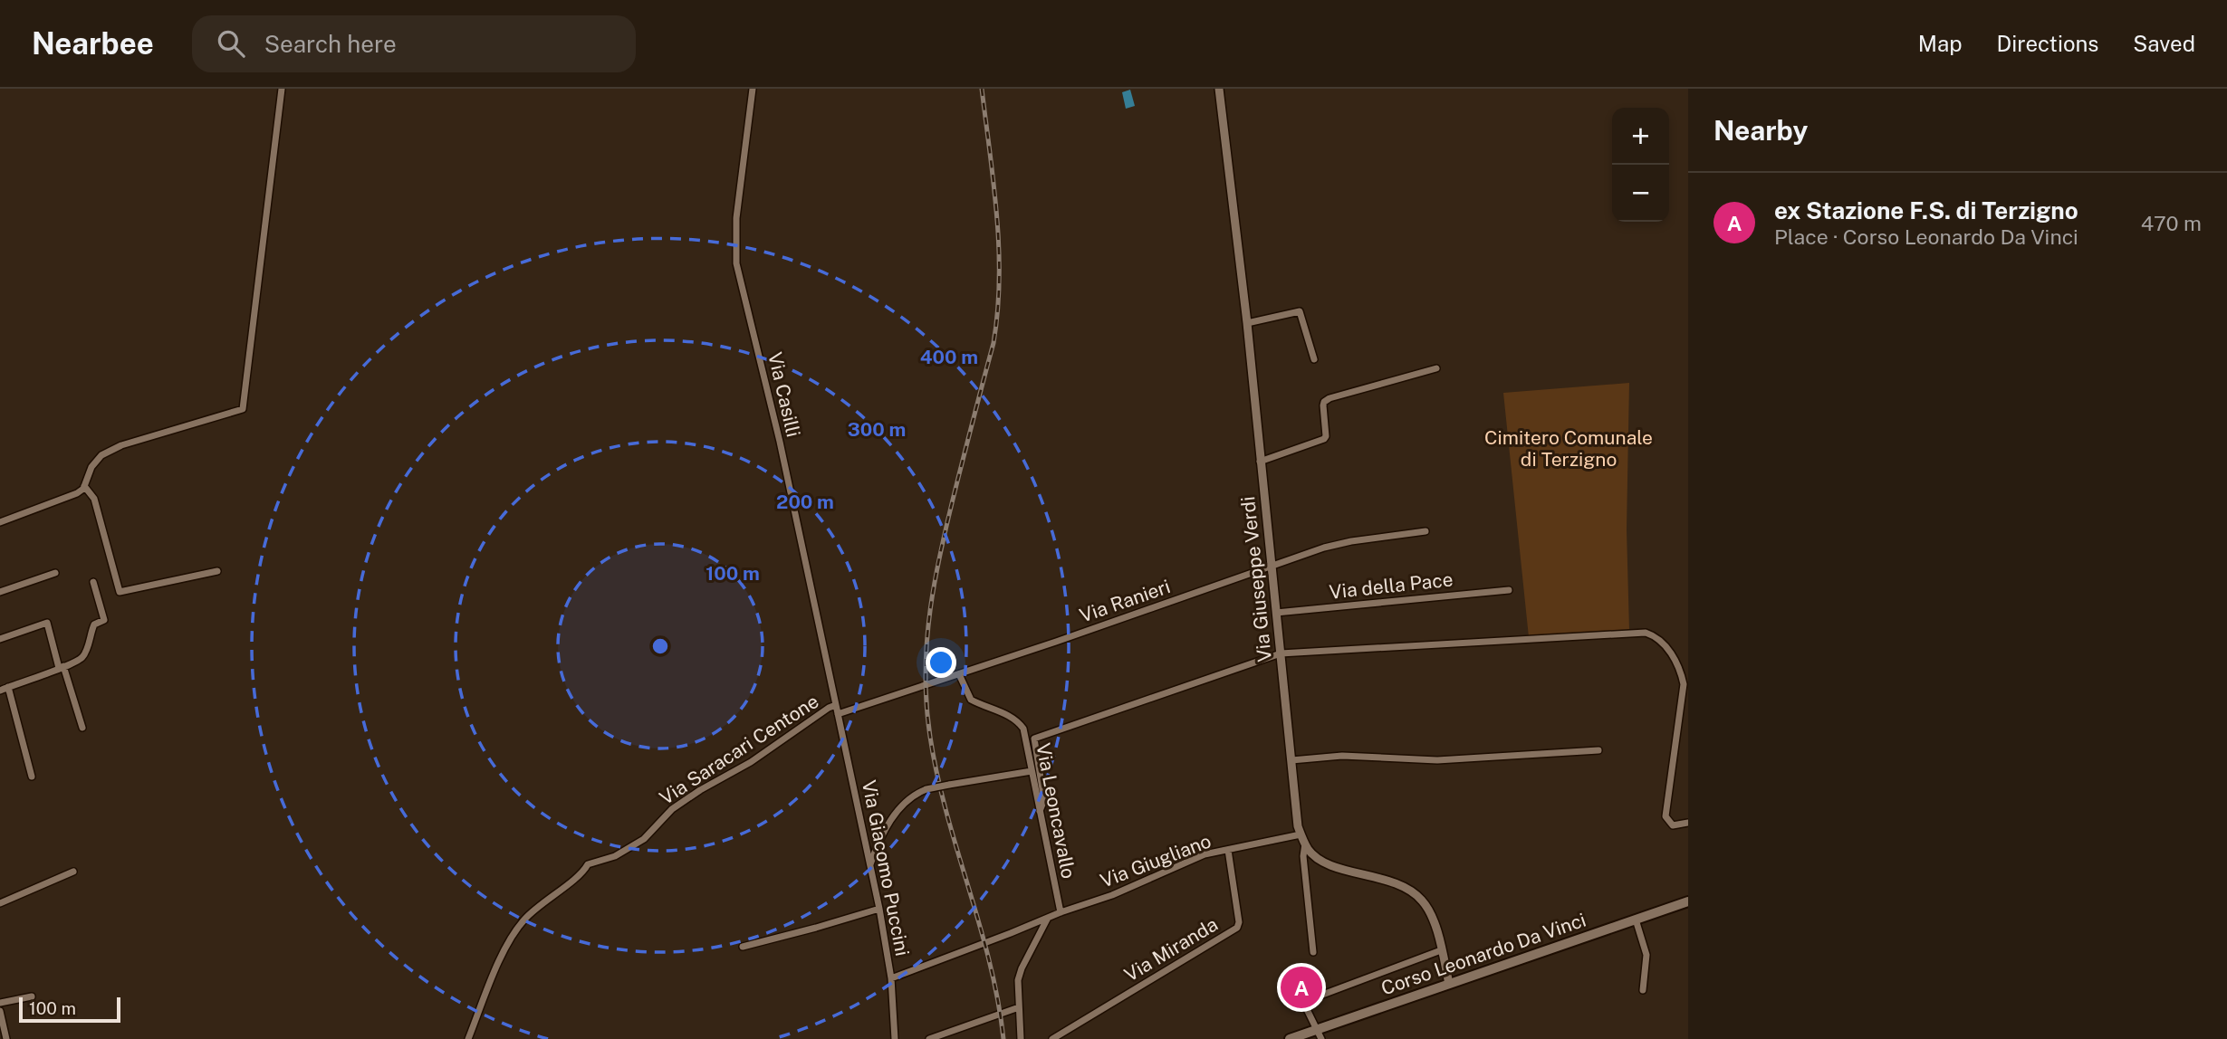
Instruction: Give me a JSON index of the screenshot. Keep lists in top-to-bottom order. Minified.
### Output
{"streets":{"main road":["Corso Leonardo Da Vinci"],"street":["Via Casilli","Via Giuseppe Verdi","Via della Pace","Via Ranieri","Via Saracari Centone","Via Leoncavallo","Via Giugliano","Via Giacomo Puccini","Via Miranda"]},"crossings":[["Via Casilli","Via Saracari Centone"],["Via Casilli","Via Giacomo Puccini"],["Via Giuseppe Verdi","Via della Pace"],["Via Giuseppe Verdi","Via Ranieri"],["Via Giuseppe Verdi","Via Giugliano"],["Via Giuseppe Verdi","Corso Leonardo Da Vinci"],["Via Ranieri","Via Leoncavallo"],["Via Ranieri","Via Giacomo Puccini"],["Via Saracari Centone","Via Giacomo Puccini"],["Via Leoncavallo","Via Giugliano"],["Via Giugliano","Via Giacomo Puccini"],["Via Giugliano","Via Miranda"]],"parks":["Cimitero Comunale di Terzigno"],"scale_bar":"100 m","page":{"header":"Nearbee","search":"Search here","nav":["Map","Directions","Saved"],"heading":"Nearby","map_buttons":["+","−"],"list":[{"mark":"A","name":"ex Stazione F.S. di Terzigno","note":"Place · Corso Leonardo Da Vinci","value":"470 m"}],"pins":"A","scale":"100 m"},"rings":["400 m","300 m","200 m","100 m"]}
